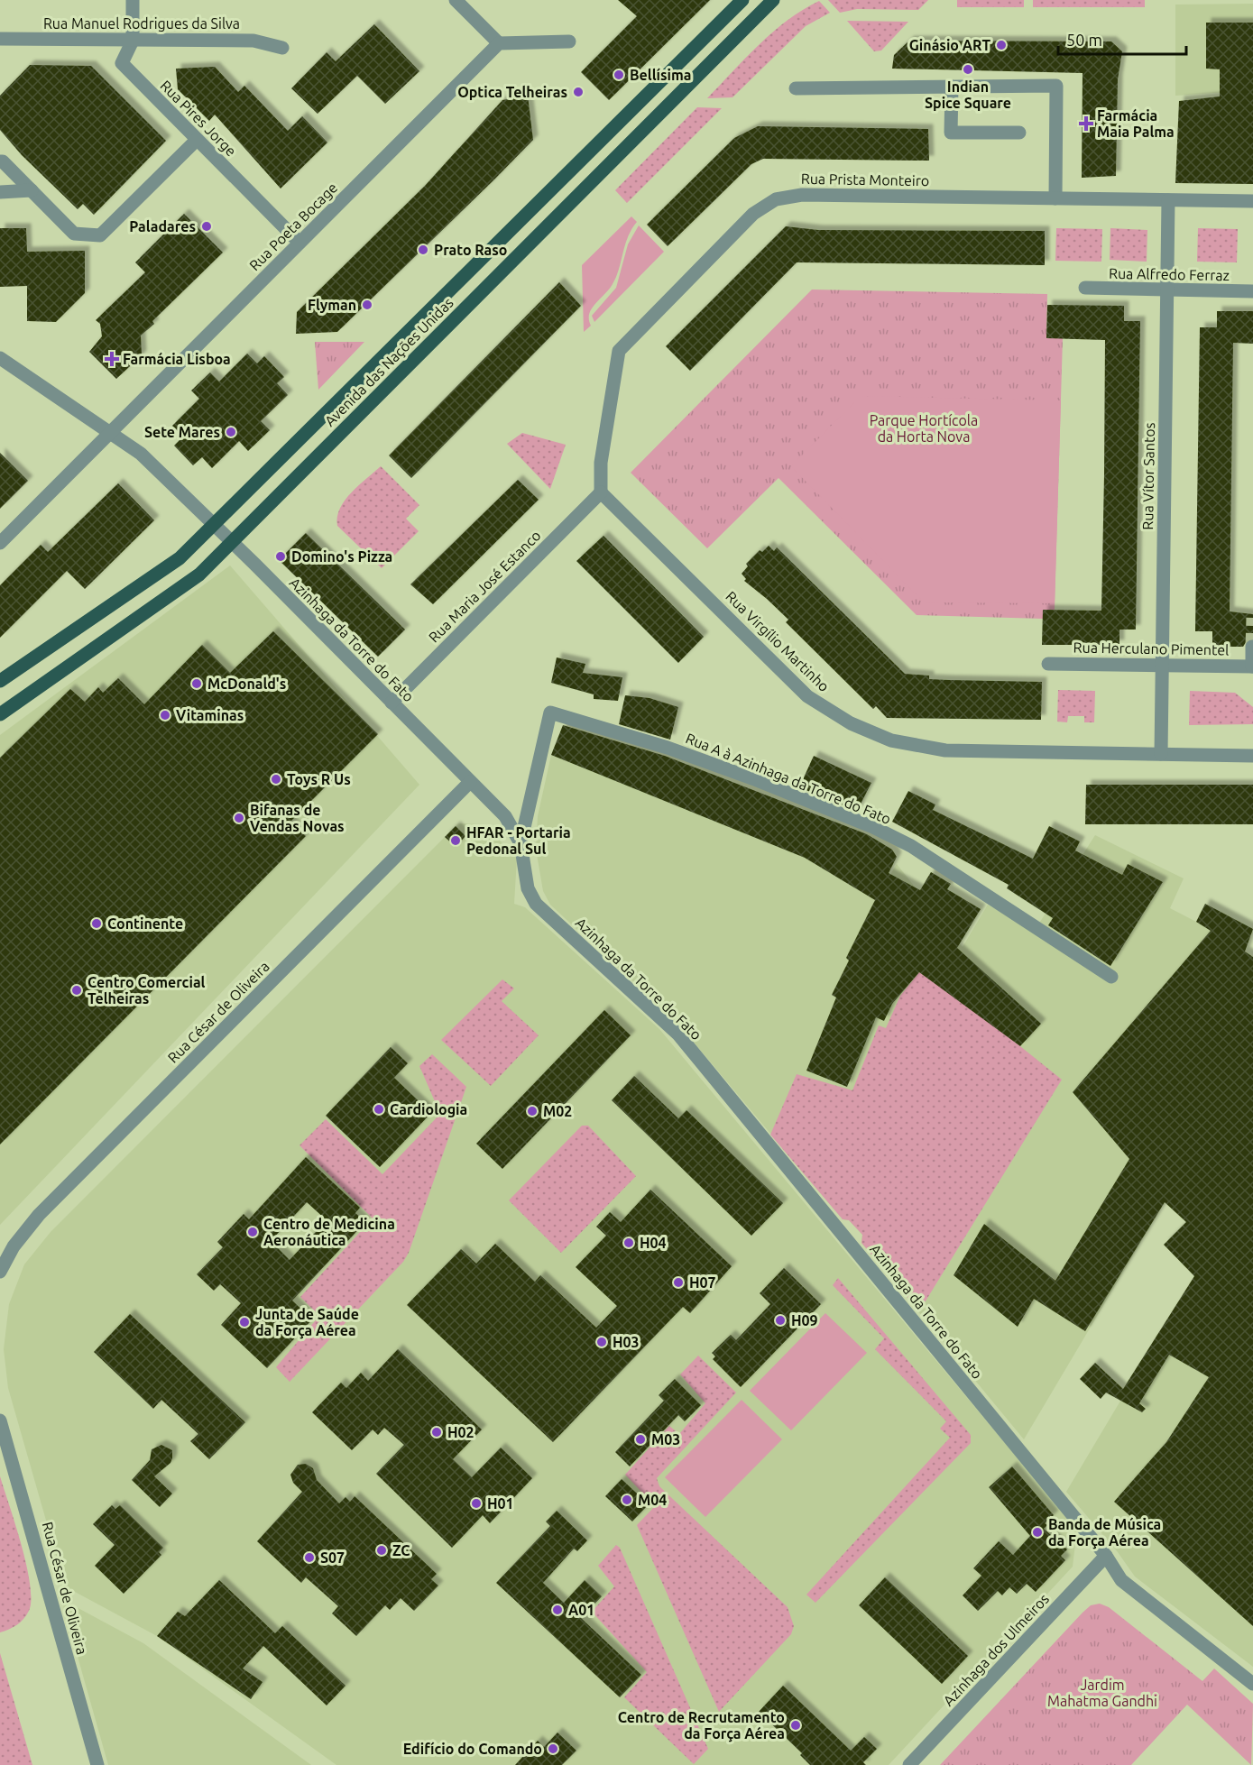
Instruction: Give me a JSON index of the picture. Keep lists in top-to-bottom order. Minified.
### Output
{"streets":{"main road":["Avenida das Nações Unidas"],"street":["Rua Manuel Rodrigues da Silva","Rua Pires Jorge","Rua Prista Monteiro","Rua Poeta Bocage","Rua Alfredo Ferraz","Rua Vítor Santos","Rua Maria José Estanco","Azinhaga da Torre do Fato","Rua Virgílio Martinho","Rua Herculano Pimentel","Rua A à Azinhaga da Torre do Fato","Rua César de Oliveira","Azinhaga dos Ulmeiros"]},"crossings":[["Rua Manuel Rodrigues da Silva","Rua Pires Jorge"],["Rua Pires Jorge","Rua Poeta Bocage"],["Rua Prista Monteiro","Rua Vítor Santos"],["Rua Prista Monteiro","Rua Maria José Estanco"],["Rua Prista Monteiro","Rua Virgílio Martinho"],["Rua Poeta Bocage","Azinhaga da Torre do Fato"],["Rua Alfredo Ferraz","Rua Vítor Santos"],["Avenida das Nações Unidas","Azinhaga da Torre do Fato"],["Rua Vítor Santos","Rua Virgílio Martinho"],["Rua Vítor Santos","Rua Herculano Pimentel"],["Rua Maria José Estanco","Azinhaga da Torre do Fato"],["Rua Maria José Estanco","Rua Virgílio Martinho"],["Azinhaga da Torre do Fato","Rua A à Azinhaga da Torre do Fato"],["Azinhaga da Torre do Fato","Rua César de Oliveira"],["Azinhaga da Torre do Fato","Azinhaga dos Ulmeiros"]],"parks":["Parque Hortícola da Horta Nova","Jardim Mahatma Gandhi"],"places":{"other":["Ginásio ART","Indian Spice Square","Bellísima","Optica Telheiras","Paladares","Prato Raso","Flyman","Sete Mares","Domino's Pizza","McDonald's","Vitaminas","Toys R Us","Bifanas de Vendas Novas","HFAR - Portaria Pedonal Sul","Continente","Centro Comercial Telheiras","Cardiologia","M02","Centro de Medicina Aeronáutica","H04","H07","H09","Junta de Saúde da Força Aérea","H03","H02","M03","M04","H01","Banda de Música da Força Aérea","ZC","S07","A01","Centro de Recrutamento da Força Aérea","Edifício do Comando"],"health":["Farmácia Maia Palma","Farmácia Lisboa"]},"scale_bar":"50 m"}
